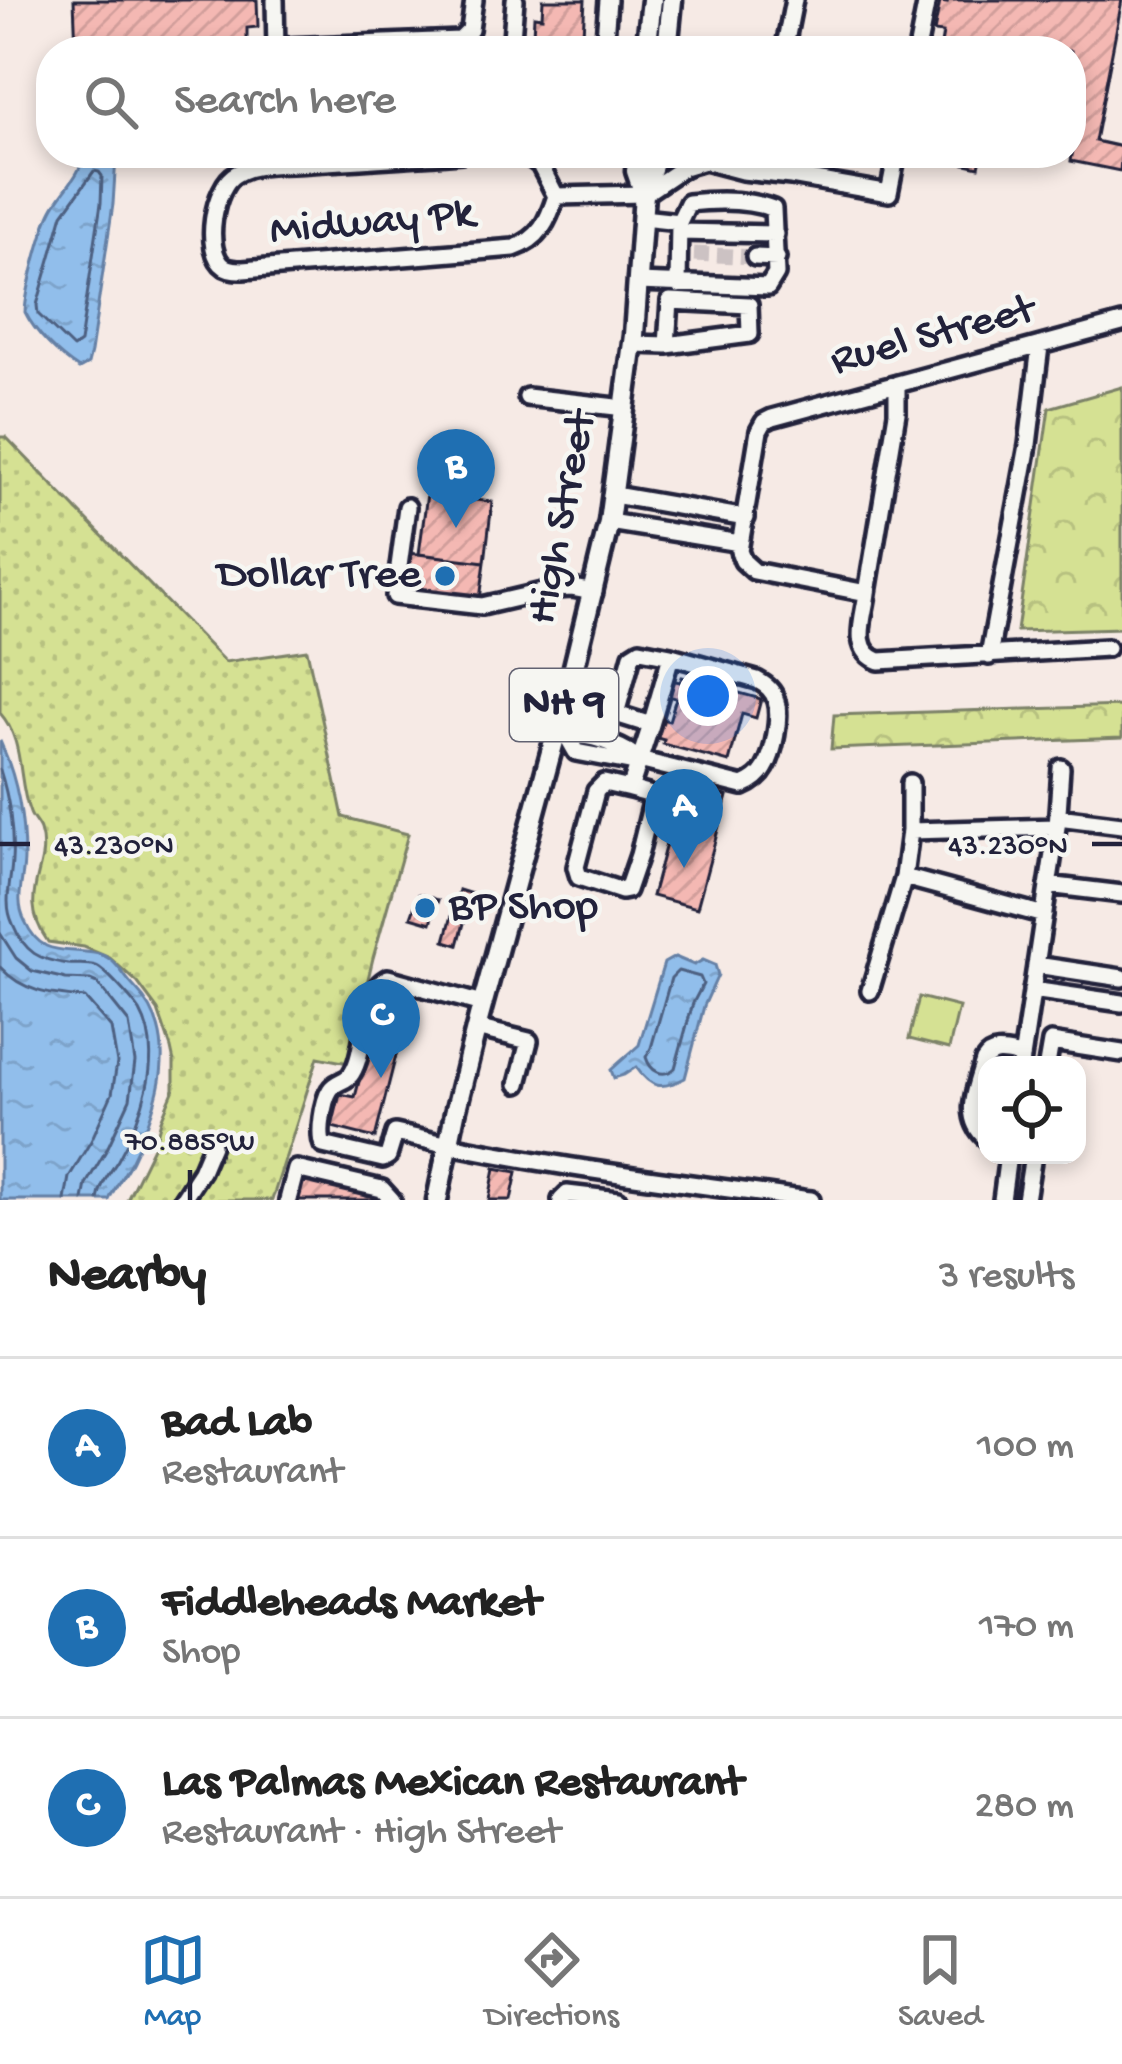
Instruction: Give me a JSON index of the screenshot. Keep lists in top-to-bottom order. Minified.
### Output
{"streets":{"main road":["High Street","NH 9"],"street":["Midway Pk","Ruel Street"]},"places":["Dollar Tree","BP Shop"],"page":{"search":"Search here","pins":["B","A","C"],"heading":["Nearby","3 results"],"list":[{"mark":"A","name":"Bad Lab","note":"Restaurant","value":"100 m"},{"mark":"B","name":"Fiddleheads Market","note":"Shop","value":"170 m"},{"mark":"C","name":"Las Palmas Mexican Restaurant","note":"Restaurant · High Street","value":"280 m"}],"nav":["Map","Directions","Saved"]},"coordinates":["43.230°N","70.885°W"]}
